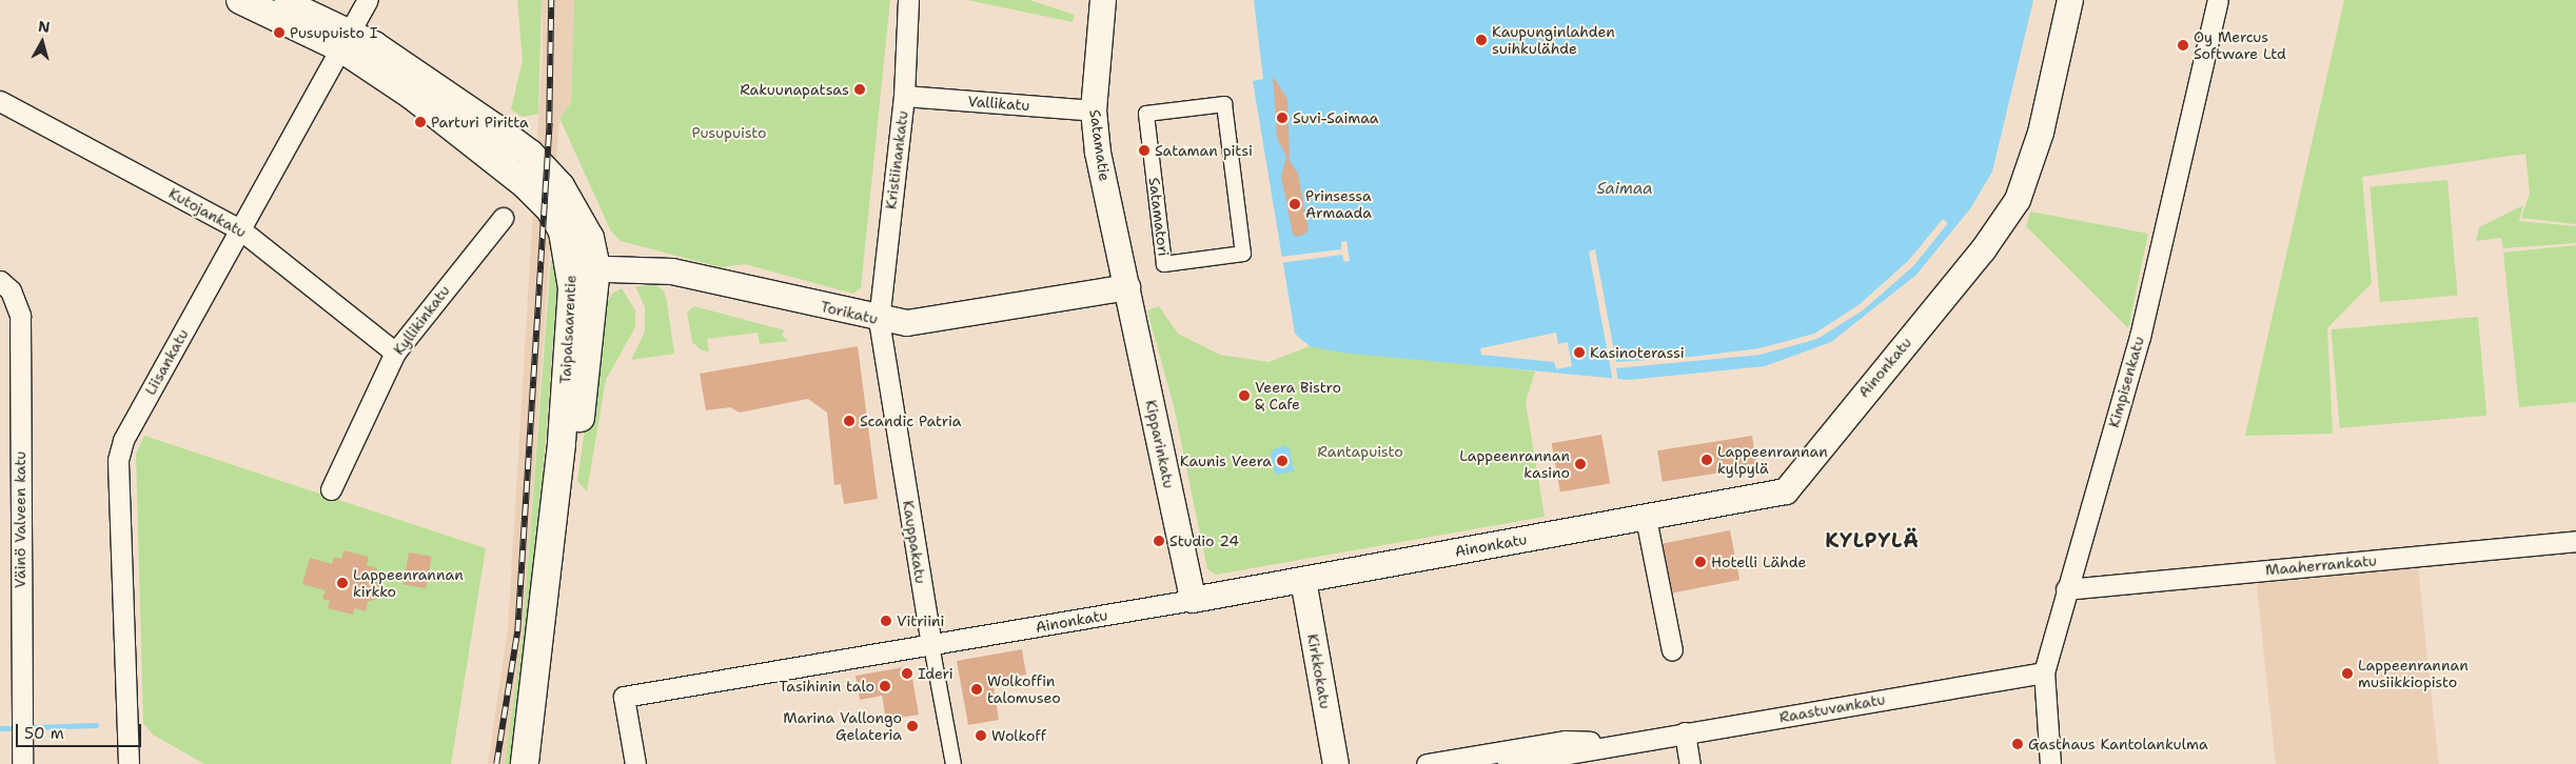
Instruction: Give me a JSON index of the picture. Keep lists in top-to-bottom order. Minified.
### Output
{"streets":{"main road":["Taipalsaarentie"],"street":["Vallikatu","Satamatie","Kristiinankatu","Kutojankatu","Satamatori","Torikatu","Kyllikinkatu","Liisankatu","Ainonkatu","Kimpisenkatu","Kipparinkatu","Väinö Valveen katu","Kauppakatu","Maaherrankatu","Kirkkokatu","Raastuvankatu"]},"crossings":[["Vallikatu","Satamatie"],["Vallikatu","Kristiinankatu"],["Satamatie","Torikatu"],["Satamatie","Kipparinkatu"],["Kristiinankatu","Torikatu"],["Kristiinankatu","Kauppakatu"],["Kutojankatu","Kyllikinkatu"],["Kutojankatu","Liisankatu"],["Torikatu","Taipalsaarentie"],["Torikatu","Kipparinkatu"],["Torikatu","Kauppakatu"],["Taipalsaarentie","Liisankatu"],["Ainonkatu","Kipparinkatu"],["Ainonkatu","Kauppakatu"],["Ainonkatu","Kirkkokatu"],["Kimpisenkatu","Maaherrankatu"],["Kimpisenkatu","Raastuvankatu"]],"districts":["KYLPYLÄ"],"water":["Saimaa"],"parks":["Pusupuisto","Rantapuisto"],"places":["Pusupuisto I","Kaupunginlahden suihkulähde","Oy Mercus Software Ltd","Rakuunapatsas","Suvi-Saimaa","Parturi Piritta","Sataman pitsi","Prinsessa Armaada","Kasinoterassi","Veera Bistro & Cafe","Scandic Patria","Lappeenrannan kylpylä","Kaunis Veera","Lappeenrannan kasino","Studio 24","Hotelli Lähde","Lappeenrannan kirkko","Vitriini","Ideri","Lappeenrannan musiikkiopisto","Tasihinin talo","Wolkoffin talomuseo","Marina Vallongo Gelateria","Wolkoff","Gasthaus Kantolankulma"],"scale_bar":"50 m","north":"top"}
